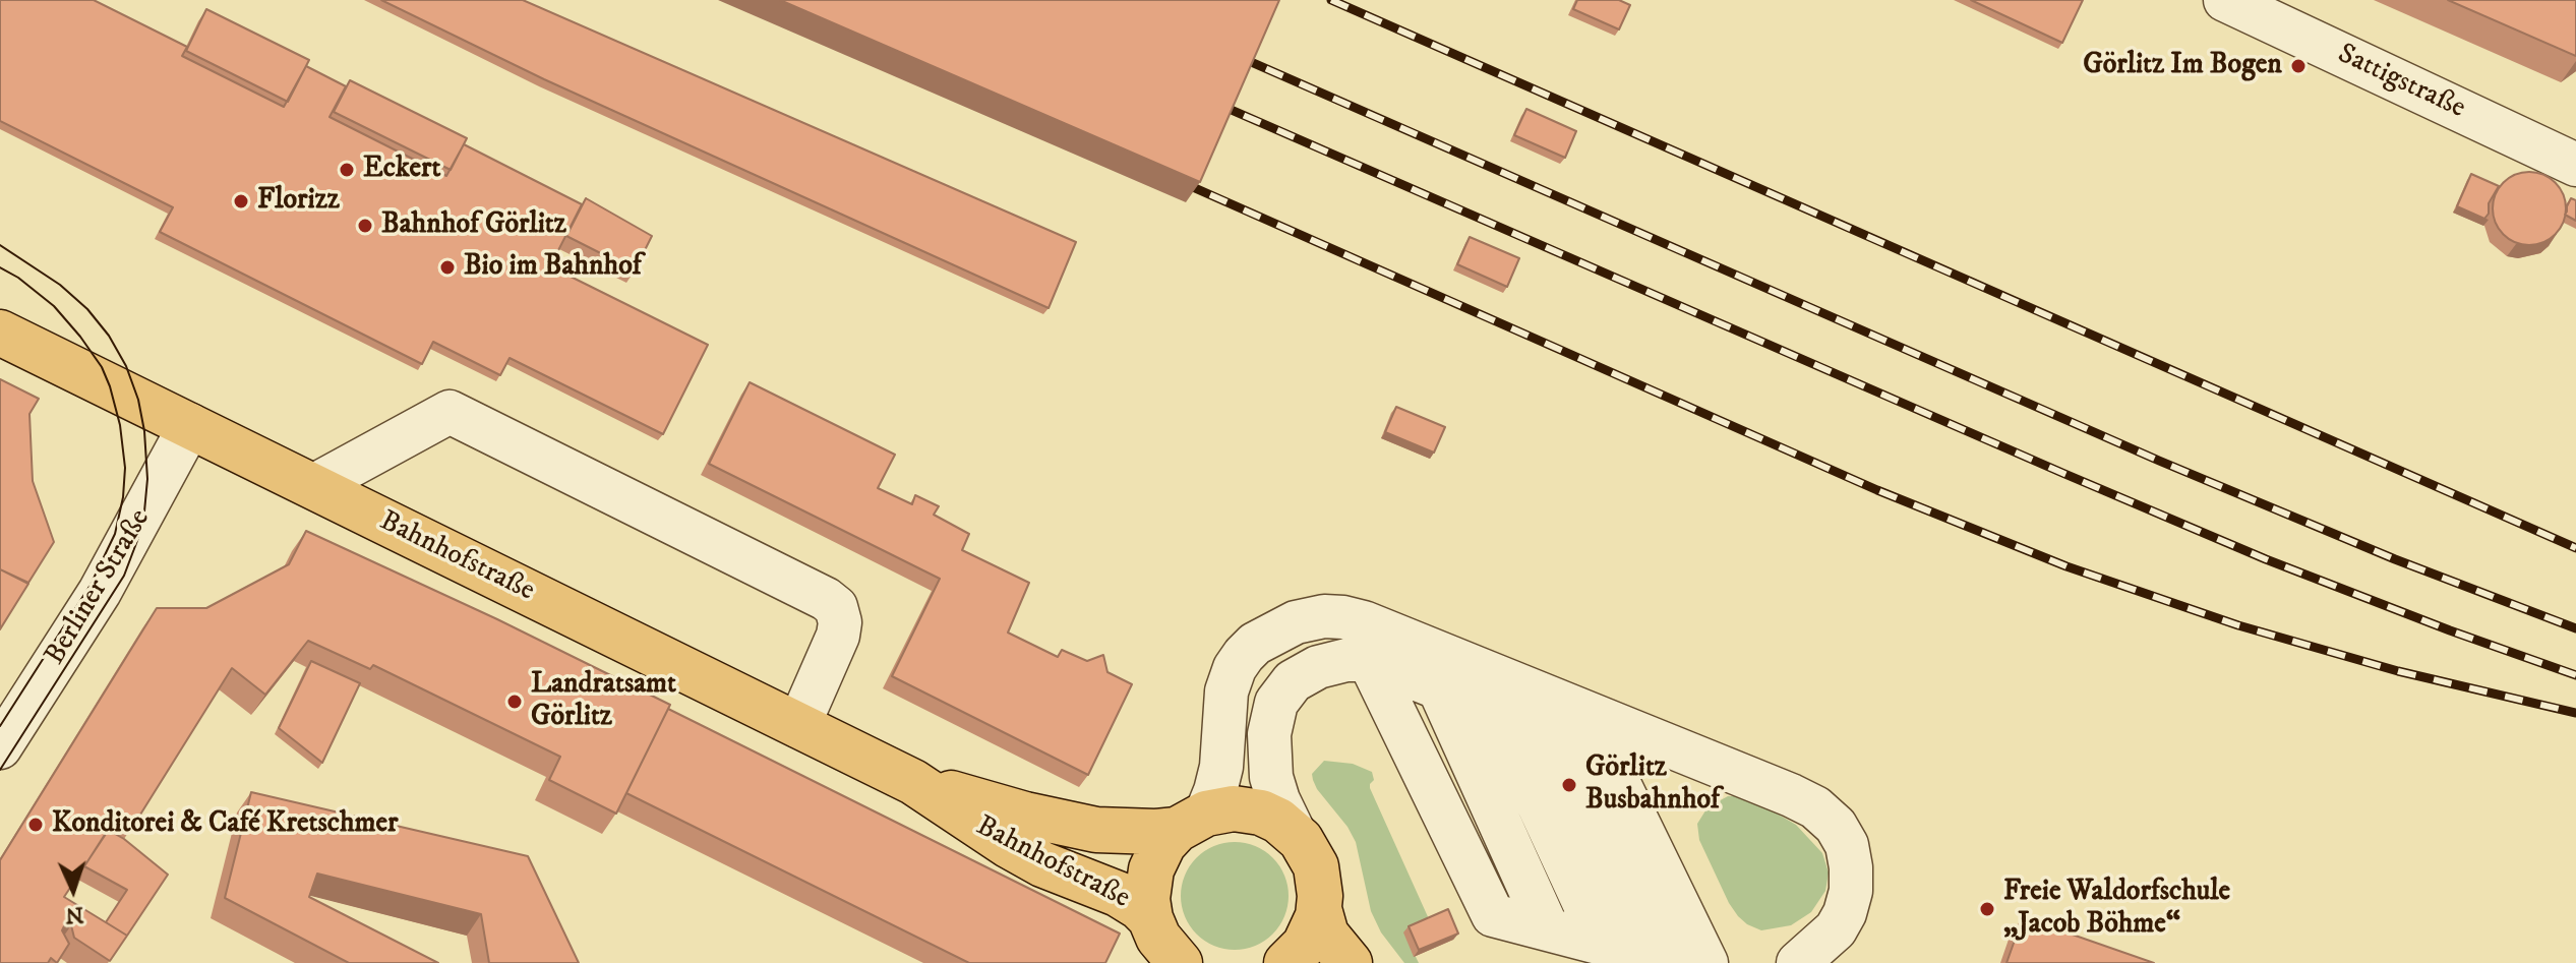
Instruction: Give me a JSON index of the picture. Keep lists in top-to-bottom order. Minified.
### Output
{"streets":{"main road":["Bahnhofstraße"],"street":["Sattigstraße","Berliner Straße"]},"crossings":[["Bahnhofstraße","Berliner Straße"]],"places":["Görlitz Im Bogen","Eckert","Florizz","Bahnhof Görlitz","Bio im Bahnhof","Landratsamt Görlitz","Görlitz Busbahnhof","Konditorei & Café Kretschmer","Freie Waldorfschule „Jacob Böhme“"],"north":"bottom"}
